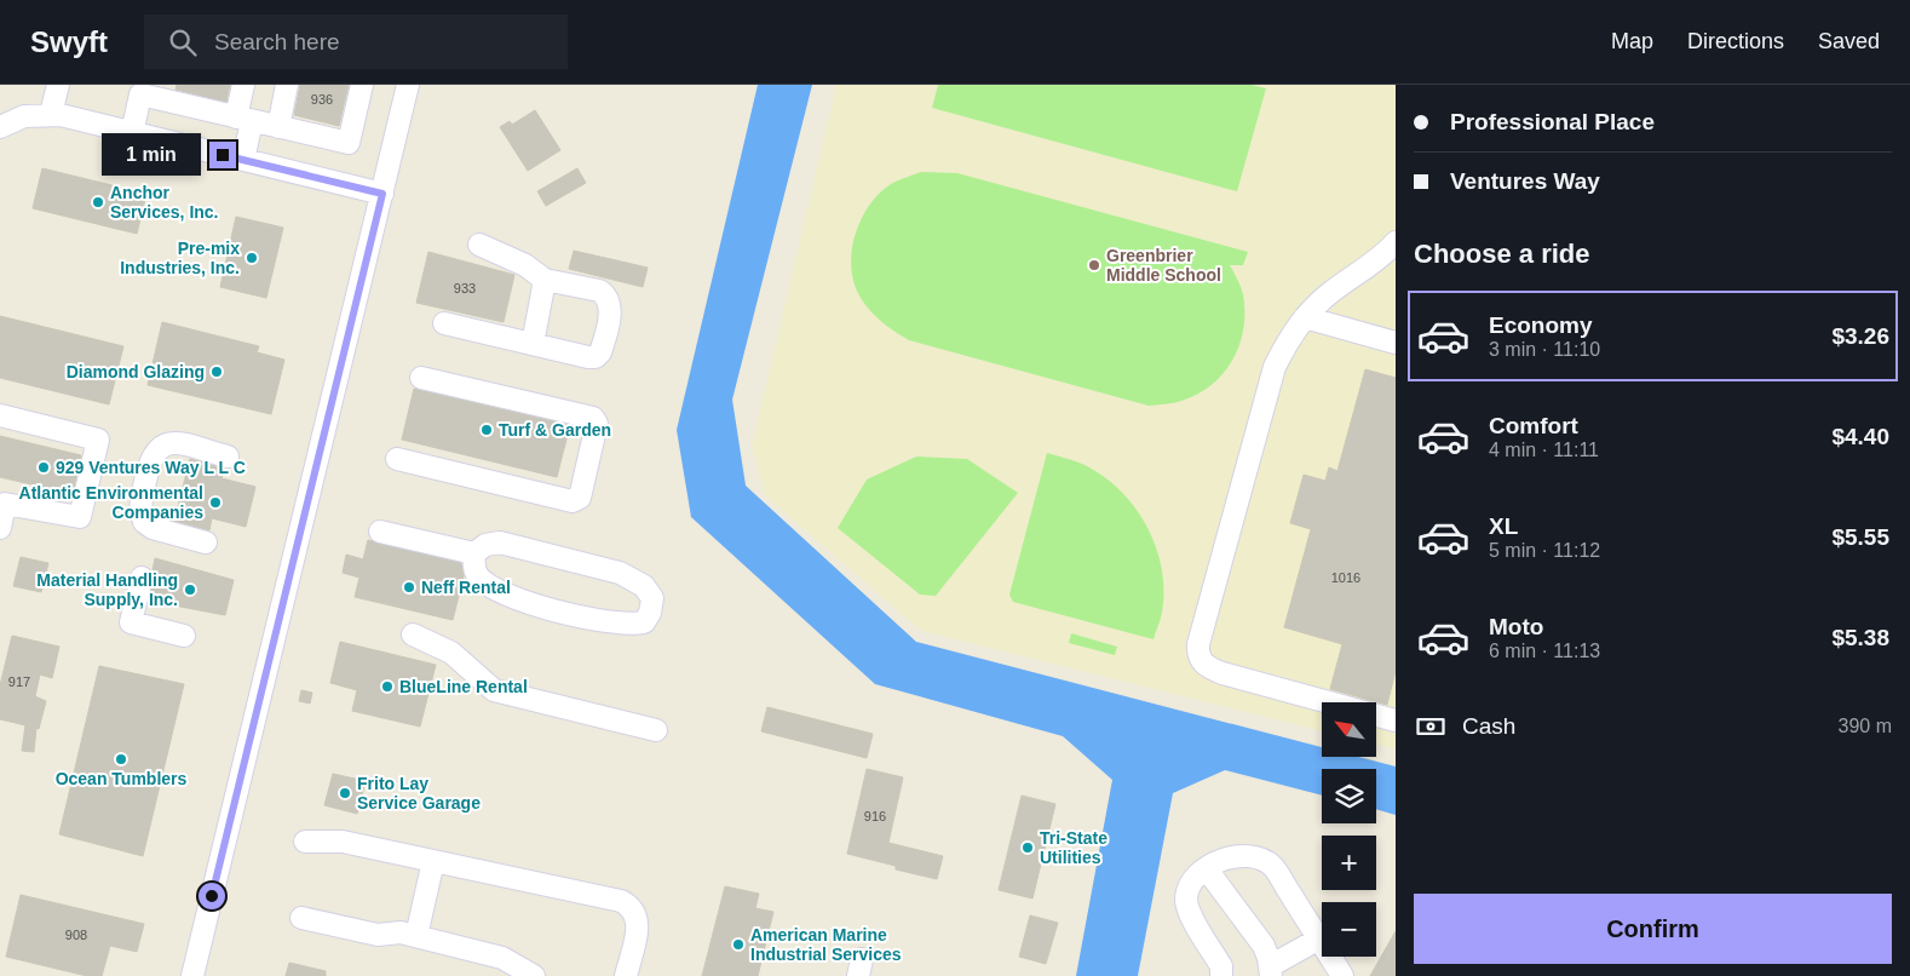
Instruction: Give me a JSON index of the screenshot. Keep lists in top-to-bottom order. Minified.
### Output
{"places":["Anchor Services, Inc.","Pre-mix Industries, Inc.","Greenbrier Middle School","Diamond Glazing","Turf & Garden","929 Ventures Way L L C","Atlantic Environmental Companies","Neff Rental","Material Handling Supply, Inc.","BlueLine Rental","Ocean Tumblers","Frito Lay Service Garage","Tri-State Utilities","American Marine Industrial Services"],"house_numbers":["936","933","1016","917","916","908"],"north":"top left","page":{"header":"Swyft","search":"Search here","nav":["Map","Directions","Saved"],"banner":["Professional Place","Ventures Way"],"bubble":"1 min","heading":"Choose a ride","list":[{"name":"Economy","note":"3 min · 11:10","value":"$3.26"},{"name":"Comfort","note":"4 min · 11:11","value":"$4.40"},{"name":"XL","note":"5 min · 11:12","value":"$5.55"},{"name":"Moto","note":"6 min · 11:13","value":"$5.38"}],"pay":["Cash","390 m"],"map_buttons":["+","−"],"buttons":"Confirm"}}
